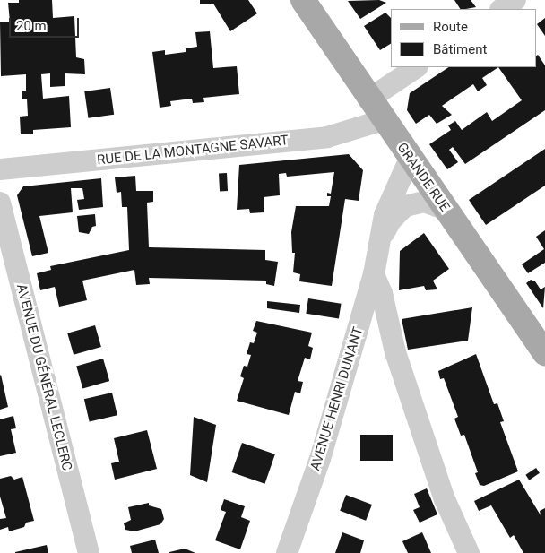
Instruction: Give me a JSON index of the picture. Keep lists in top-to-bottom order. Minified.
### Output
{"streets":{"main road":["GRANDE RUE"],"street":["RUE DE LA MONTAGNE SAVART","AVENUE DU GÉNÉRAL LECLERC","AVENUE HENRI DUNANT"]},"crossings":[["RUE DE LA MONTAGNE SAVART","GRANDE RUE"],["GRANDE RUE","AVENUE HENRI DUNANT"]],"legend":["Route","Bâtiment"],"scale_bar":"20 m"}
